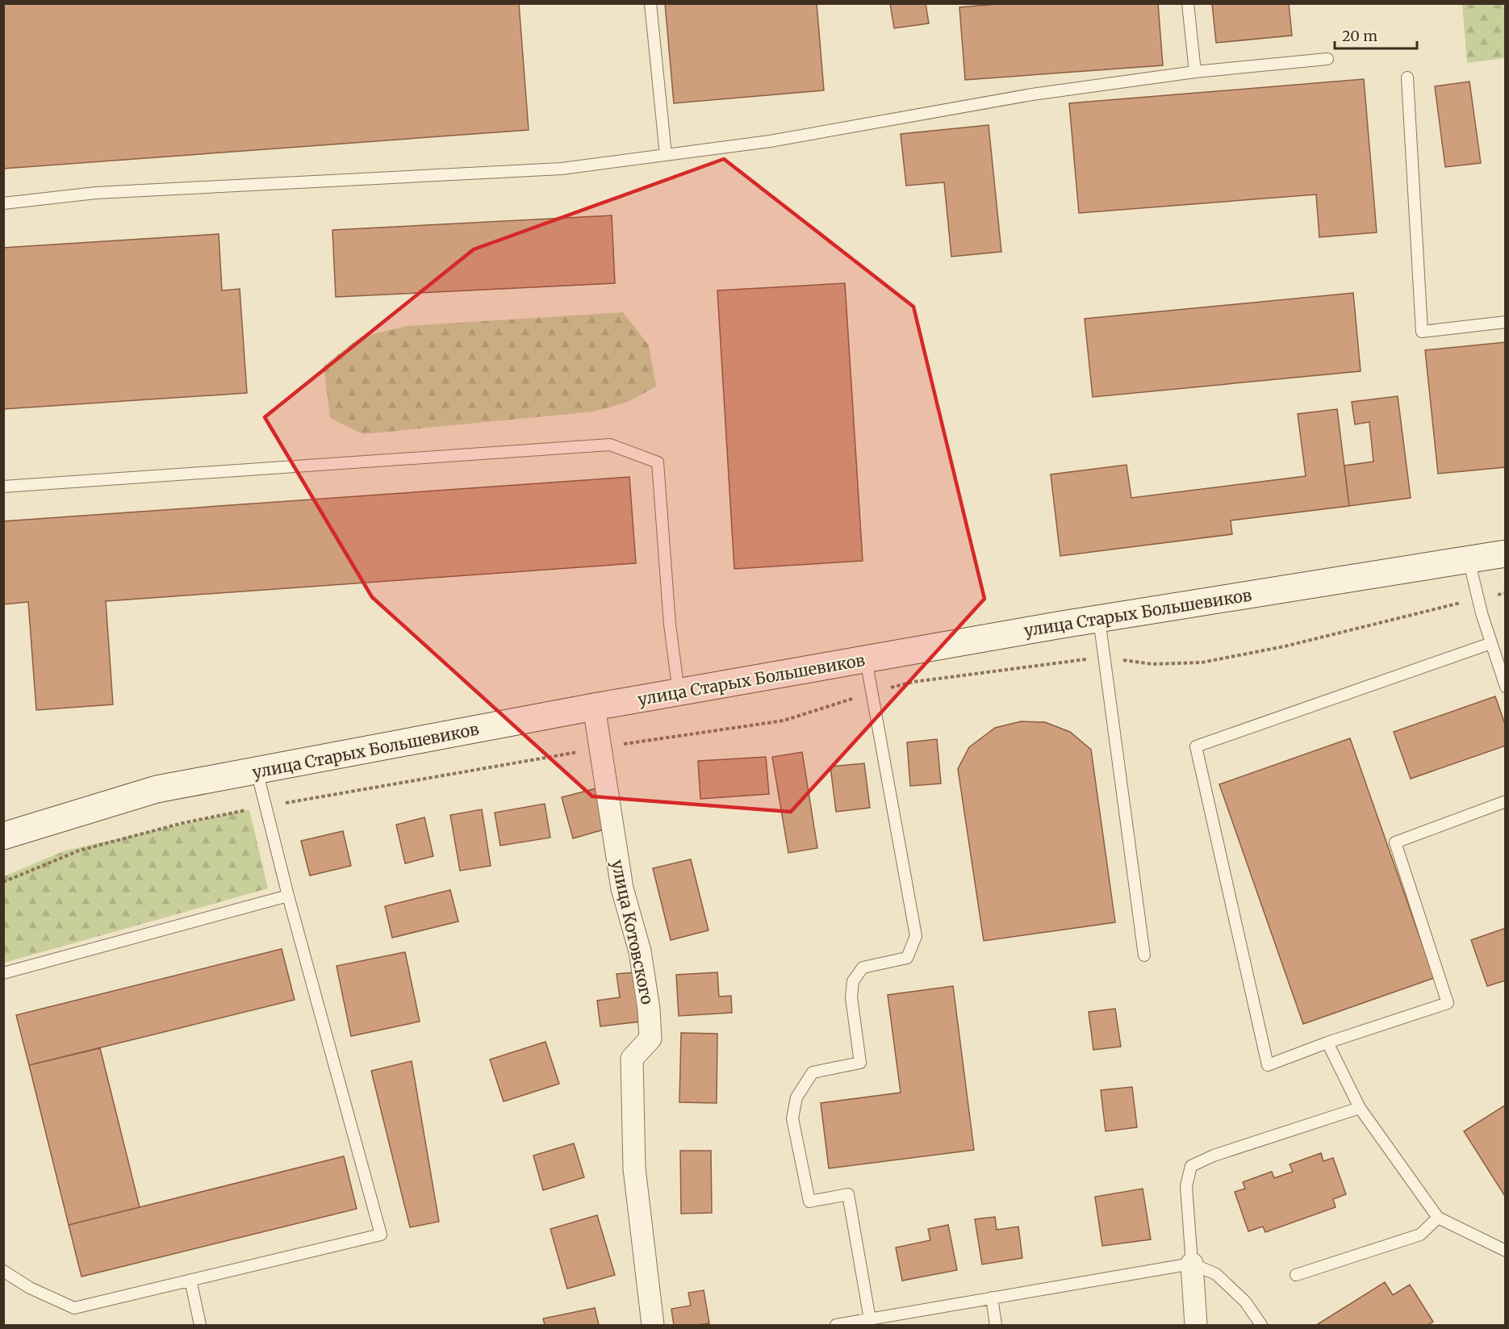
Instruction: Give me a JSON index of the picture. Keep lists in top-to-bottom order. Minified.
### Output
{"streets":{"street":["улица Старых Большевиков","улица Котовского"]},"crossings":[["улица Старых Большевиков","улица Котовского"]],"scale_bar":"20 m"}
